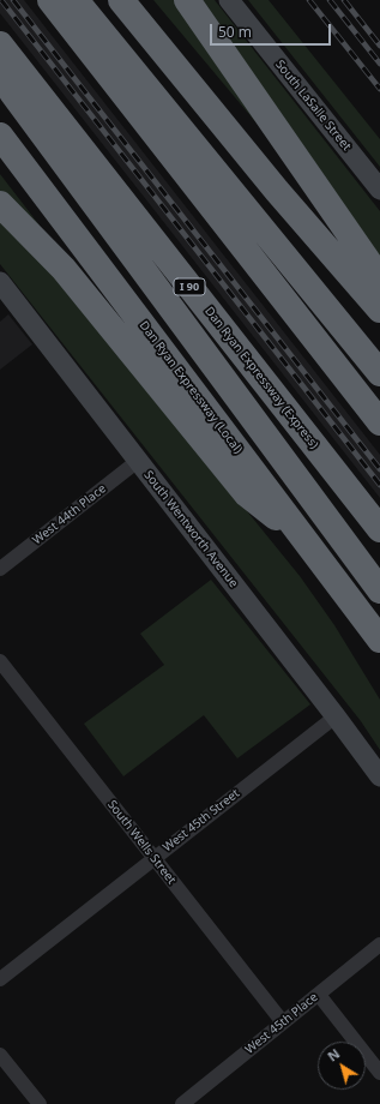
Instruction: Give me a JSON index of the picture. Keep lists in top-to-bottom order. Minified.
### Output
{"streets":{"highway":["I 90","Dan Ryan Expressway (Express)","Dan Ryan Expressway (Local)"],"main road":["South LaSalle Street","South Wentworth Avenue"],"street":["West 44th Place","West 45th Street","South Wells Street","West 45th Place"]},"crossings":[["West 44th Place","South Wentworth Avenue"],["South Wentworth Avenue","West 45th Street"],["West 45th Street","South Wells Street"],["South Wells Street","West 45th Place"]],"scale_bar":"50 m","north":"top left"}
